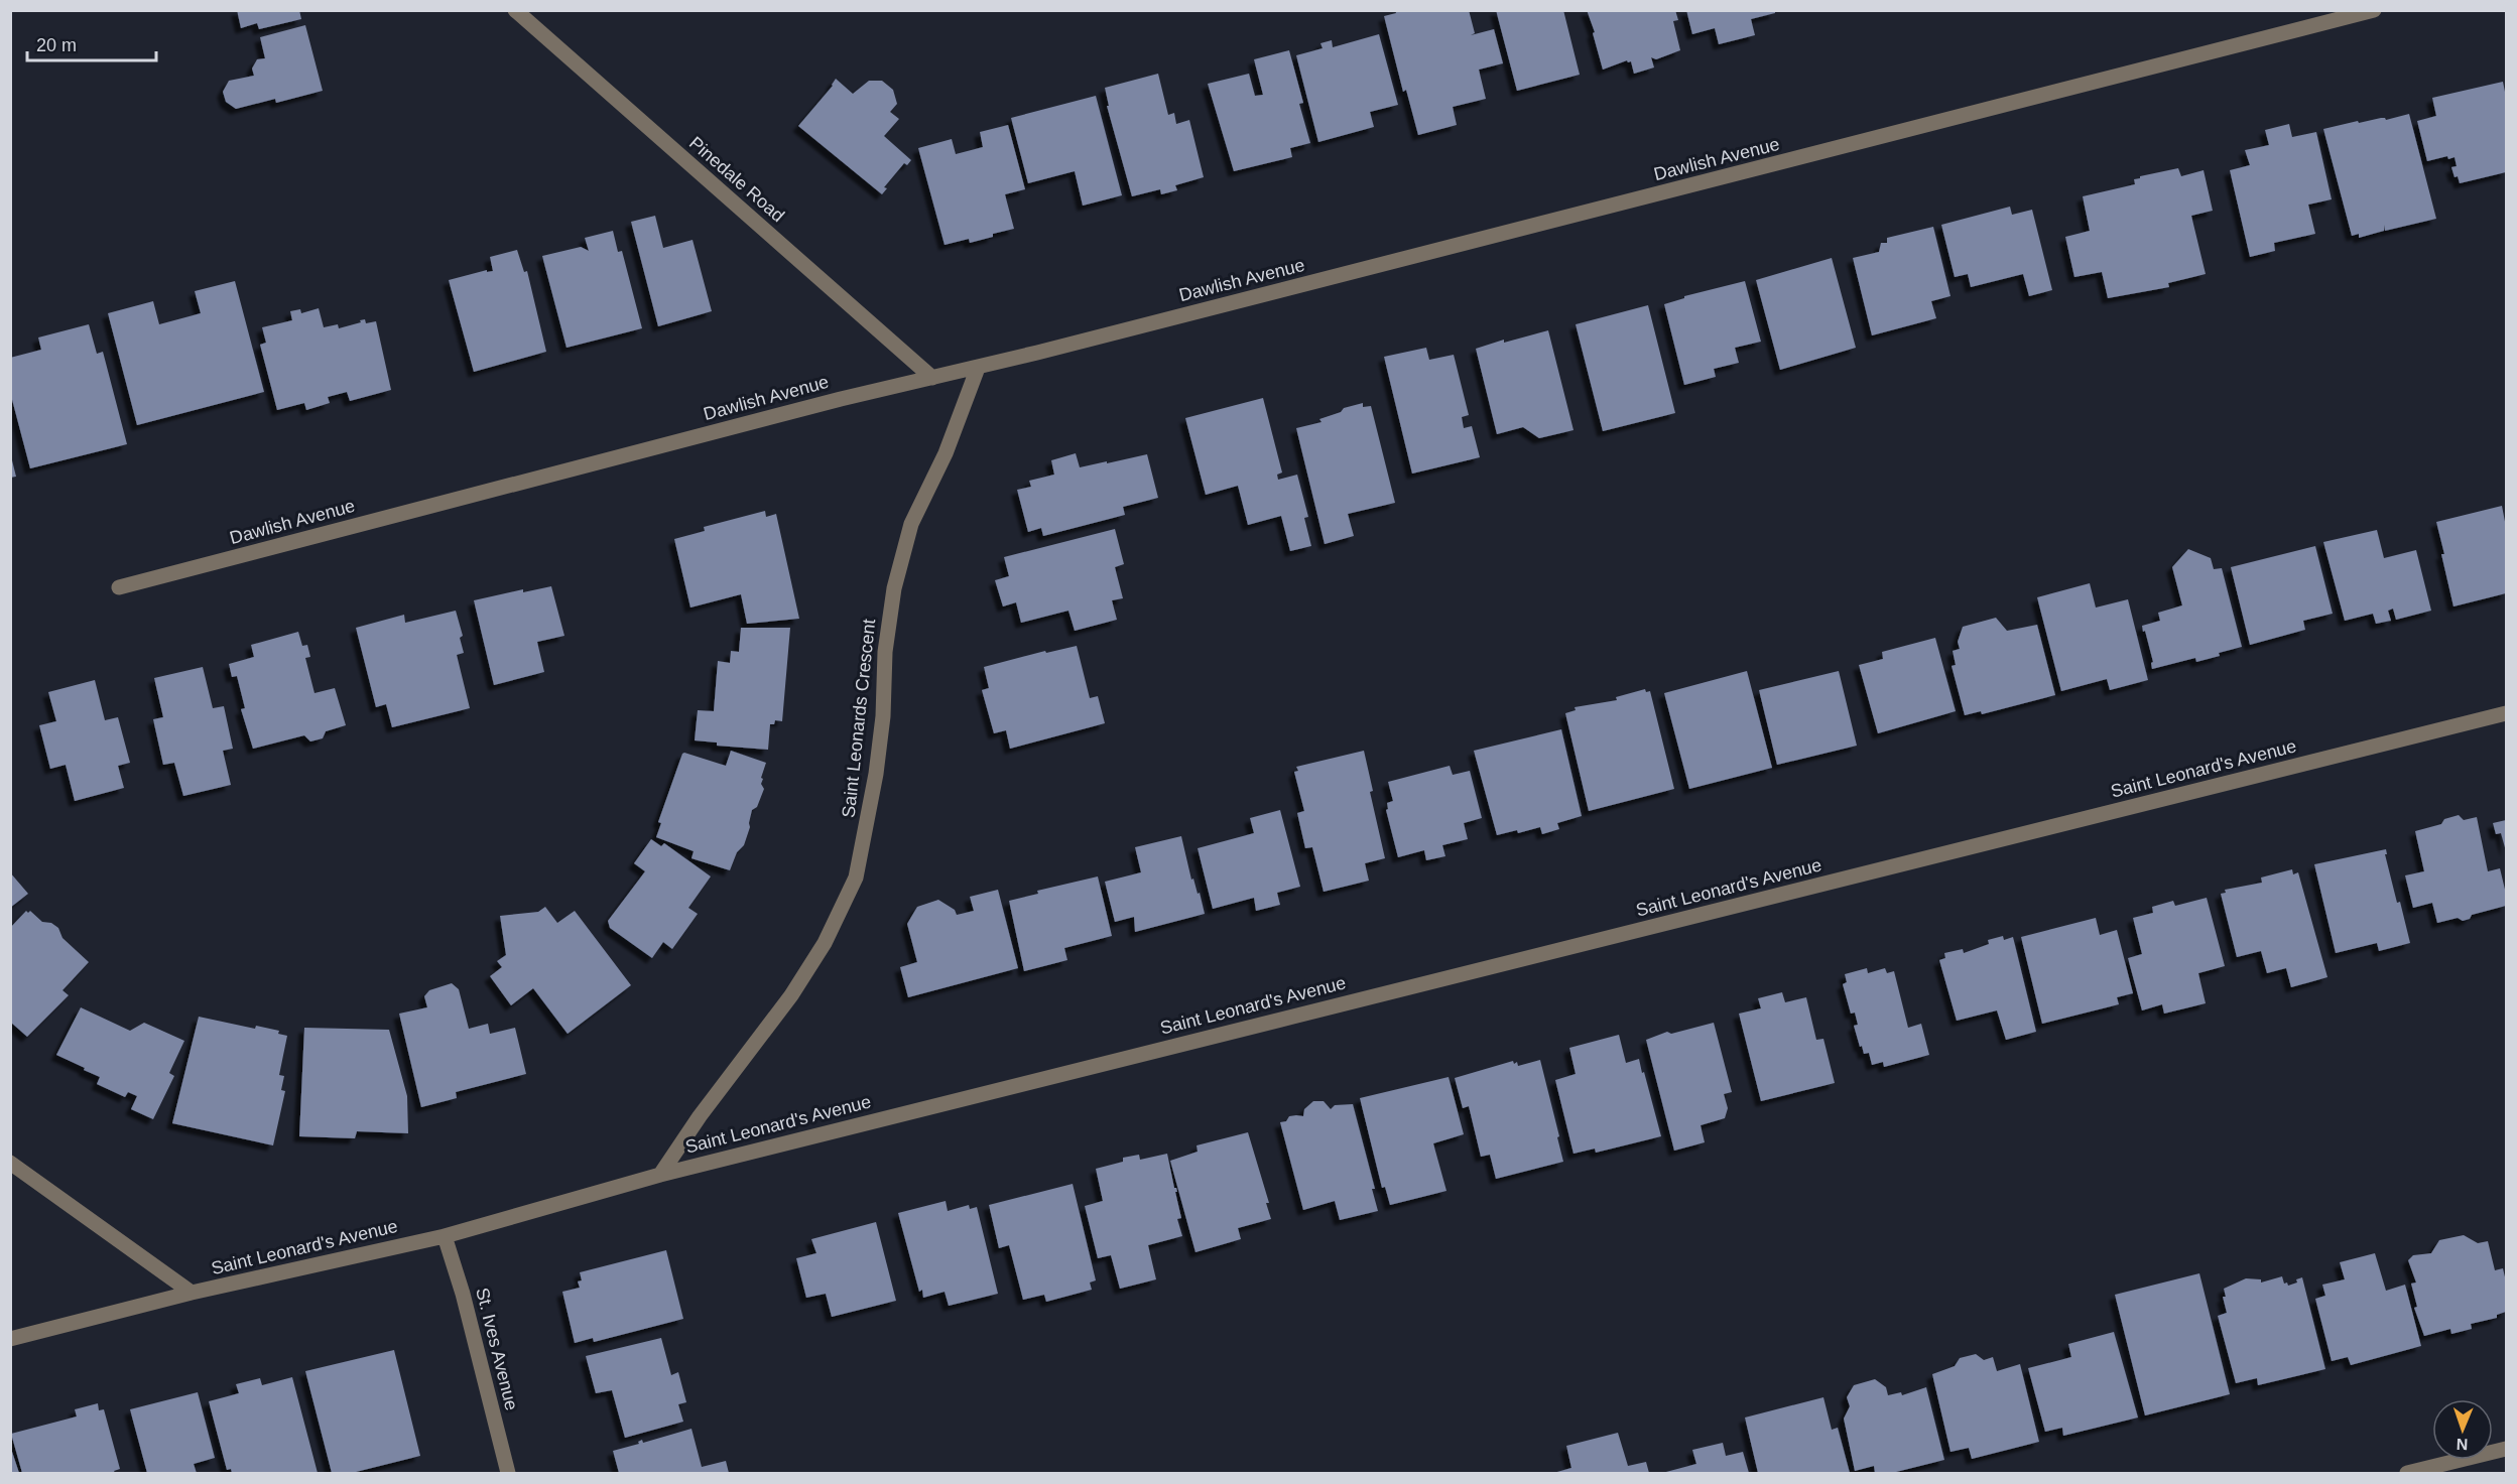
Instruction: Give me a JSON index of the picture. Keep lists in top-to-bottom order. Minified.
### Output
{"streets":{"street":["Dawlish Avenue","Pinedale Road","Saint Leonards Crescent","Saint Leonard's Avenue","St. Ives Avenue"]},"crossings":[["Dawlish Avenue","Pinedale Road"],["Dawlish Avenue","Saint Leonards Crescent"],["Saint Leonards Crescent","Saint Leonard's Avenue"],["Saint Leonard's Avenue","St. Ives Avenue"]],"scale_bar":"20 m","north":"bottom"}
